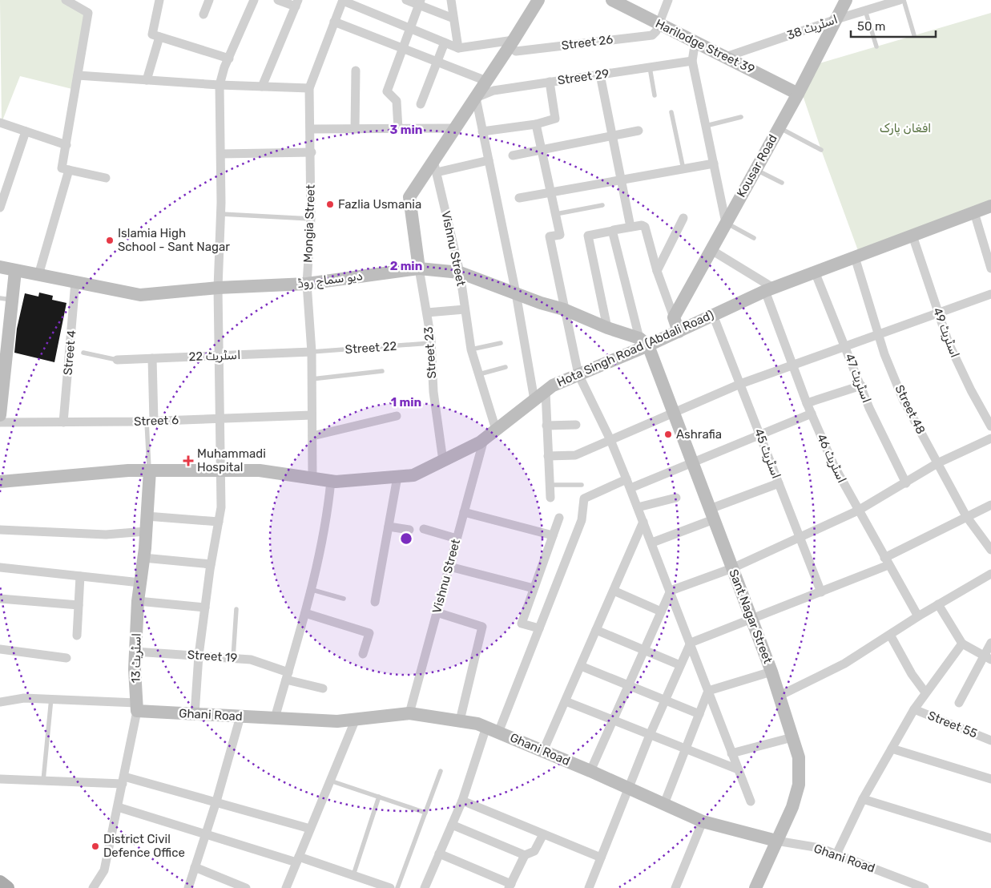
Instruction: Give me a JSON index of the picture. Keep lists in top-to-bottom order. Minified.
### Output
{"streets":{"street":["اسٹریٹ 38","Street 26","Harilodge Street 39","Street 29","Kousar Road","Mongia Street","Vishnu Street","دیو سماج روڈ","اسٹریٹ 49","Hota Singh Road (Abdali Road)","Street 4","Street 23","اسٹریٹ 22","اسٹریٹ 47","Street 48","Street 6","اسٹریٹ 45","اسٹریٹ 46","Sant Nagar Street","Street 19","اسٹریٹ 13","Ghani Road","Street 55"],"lane":["Street 22"]},"crossings":[["اسٹریٹ 38","Harilodge Street 39"],["اسٹریٹ 38","Kousar Road"],["Street 26","Harilodge Street 39"],["Harilodge Street 39","Kousar Road"],["Mongia Street","دیو سماج روڈ"],["Mongia Street","Street 22"],["Mongia Street","Hota Singh Road (Abdali Road)"],["Mongia Street","اسٹریٹ 22"],["Mongia Street","Street 6"],["Vishnu Street","دیو سماج روڈ"],["Vishnu Street","Hota Singh Road (Abdali Road)"],["Vishnu Street","Ghani Road"],["دیو سماج روڈ","Hota Singh Road (Abdali Road)"],["دیو سماج روڈ","Street 4"],["دیو سماج روڈ","Street 23"],["دیو سماج روڈ","Sant Nagar Street"],["اسٹریٹ 49","Hota Singh Road (Abdali Road)"],["Street 22","Street 23"],["Street 22","اسٹریٹ 22"],["Hota Singh Road (Abdali Road)","Street 23"],["Hota Singh Road (Abdali Road)","اسٹریٹ 47"],["Hota Singh Road (Abdali Road)","Street 48"],["Hota Singh Road (Abdali Road)","اسٹریٹ 45"],["Hota Singh Road (Abdali Road)","اسٹریٹ 46"],["Hota Singh Road (Abdali Road)","Sant Nagar Street"],["Hota Singh Road (Abdali Road)","اسٹریٹ 13"],["Street 4","Street 6"],["Street 6","اسٹریٹ 13"],["Sant Nagar Street","Ghani Road"],["Street 19","اسٹریٹ 13"],["اسٹریٹ 13","Ghani Road"]],"parks":["افغان پارک"],"places":{"other":["Fazlia Usmania","Islamia High School - Sant Nagar","Ashrafia","District Civil Defence Office"],"health":["Muhammadi Hospital"]},"scale_bar":"50 m","rings":["3 min","2 min","1 min"]}
